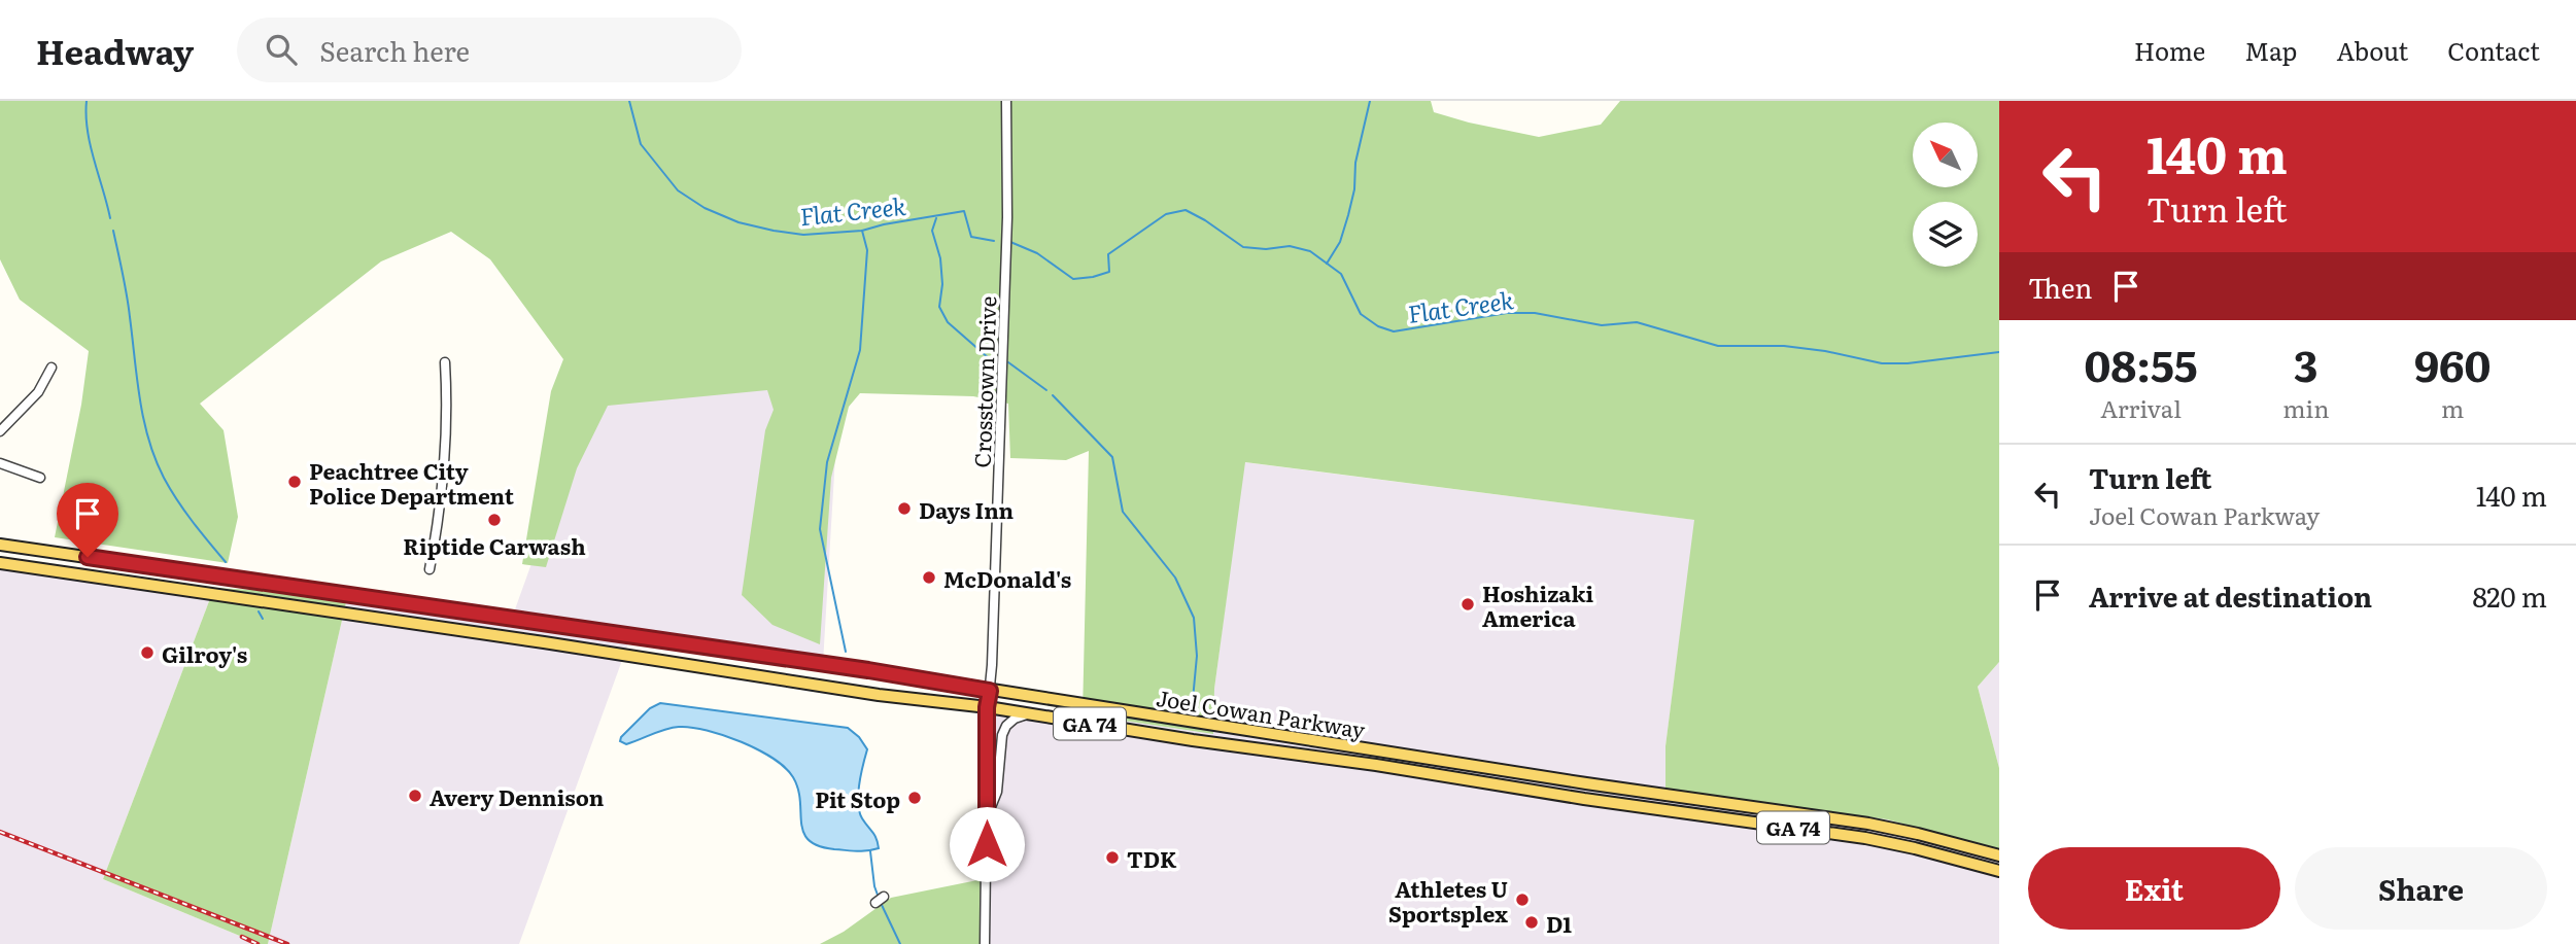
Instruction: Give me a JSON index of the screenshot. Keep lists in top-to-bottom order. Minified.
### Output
{"streets":{"main road":["Joel Cowan Parkway","GA 74"],"street":["Crosstown Drive"]},"crossings":[["Crosstown Drive","Joel Cowan Parkway"]],"water":["Flat Creek"],"places":["Peachtree City Police Department","Days Inn","Riptide Carwash","McDonald's","Hoshizaki America","Gilroy's","Avery Dennison","Pit Stop","TDK","Athletes U Sportsplex","D1"],"north":"top left","page":{"header":"Headway","search":"Search here","nav":["Home","Map","About","Contact"],"turn":["140 m","Turn left"],"then":"Then","eta":["08:55","Arrival","3","min","960","m"],"list":[{"name":"Turn left","note":"Joel Cowan Parkway","value":"140 m"},{"name":"Arrive at destination","value":"820 m"}],"buttons":["Exit","Share"]}}
